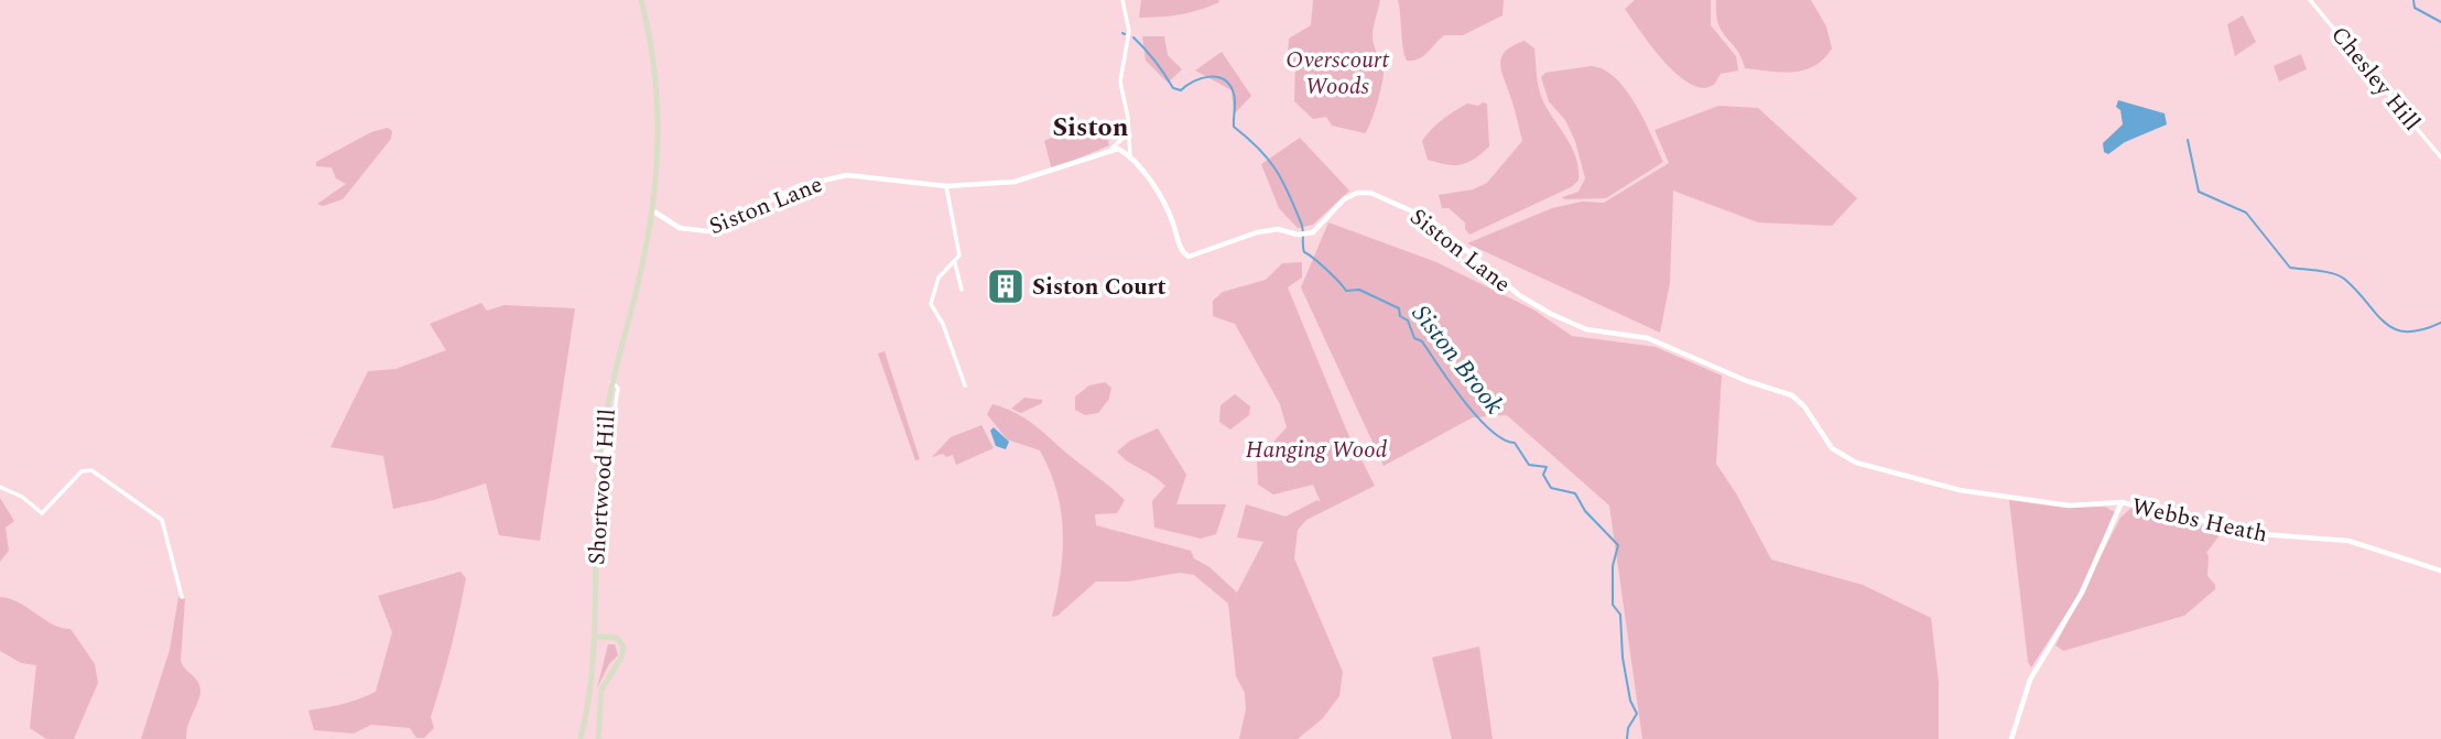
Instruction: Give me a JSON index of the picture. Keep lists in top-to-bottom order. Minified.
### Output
{"streets":{"main road":["Shortwood Hill"],"street":["Chesley Hill","Siston Lane","Webbs Heath"]},"crossings":[["Siston Lane","Shortwood Hill"],["Siston Lane","Webbs Heath"]],"districts":["Siston"],"water":["Siston Brook"],"parks":["Overscourt Woods","Hanging Wood"],"places":{"building":["Siston Court"]}}
